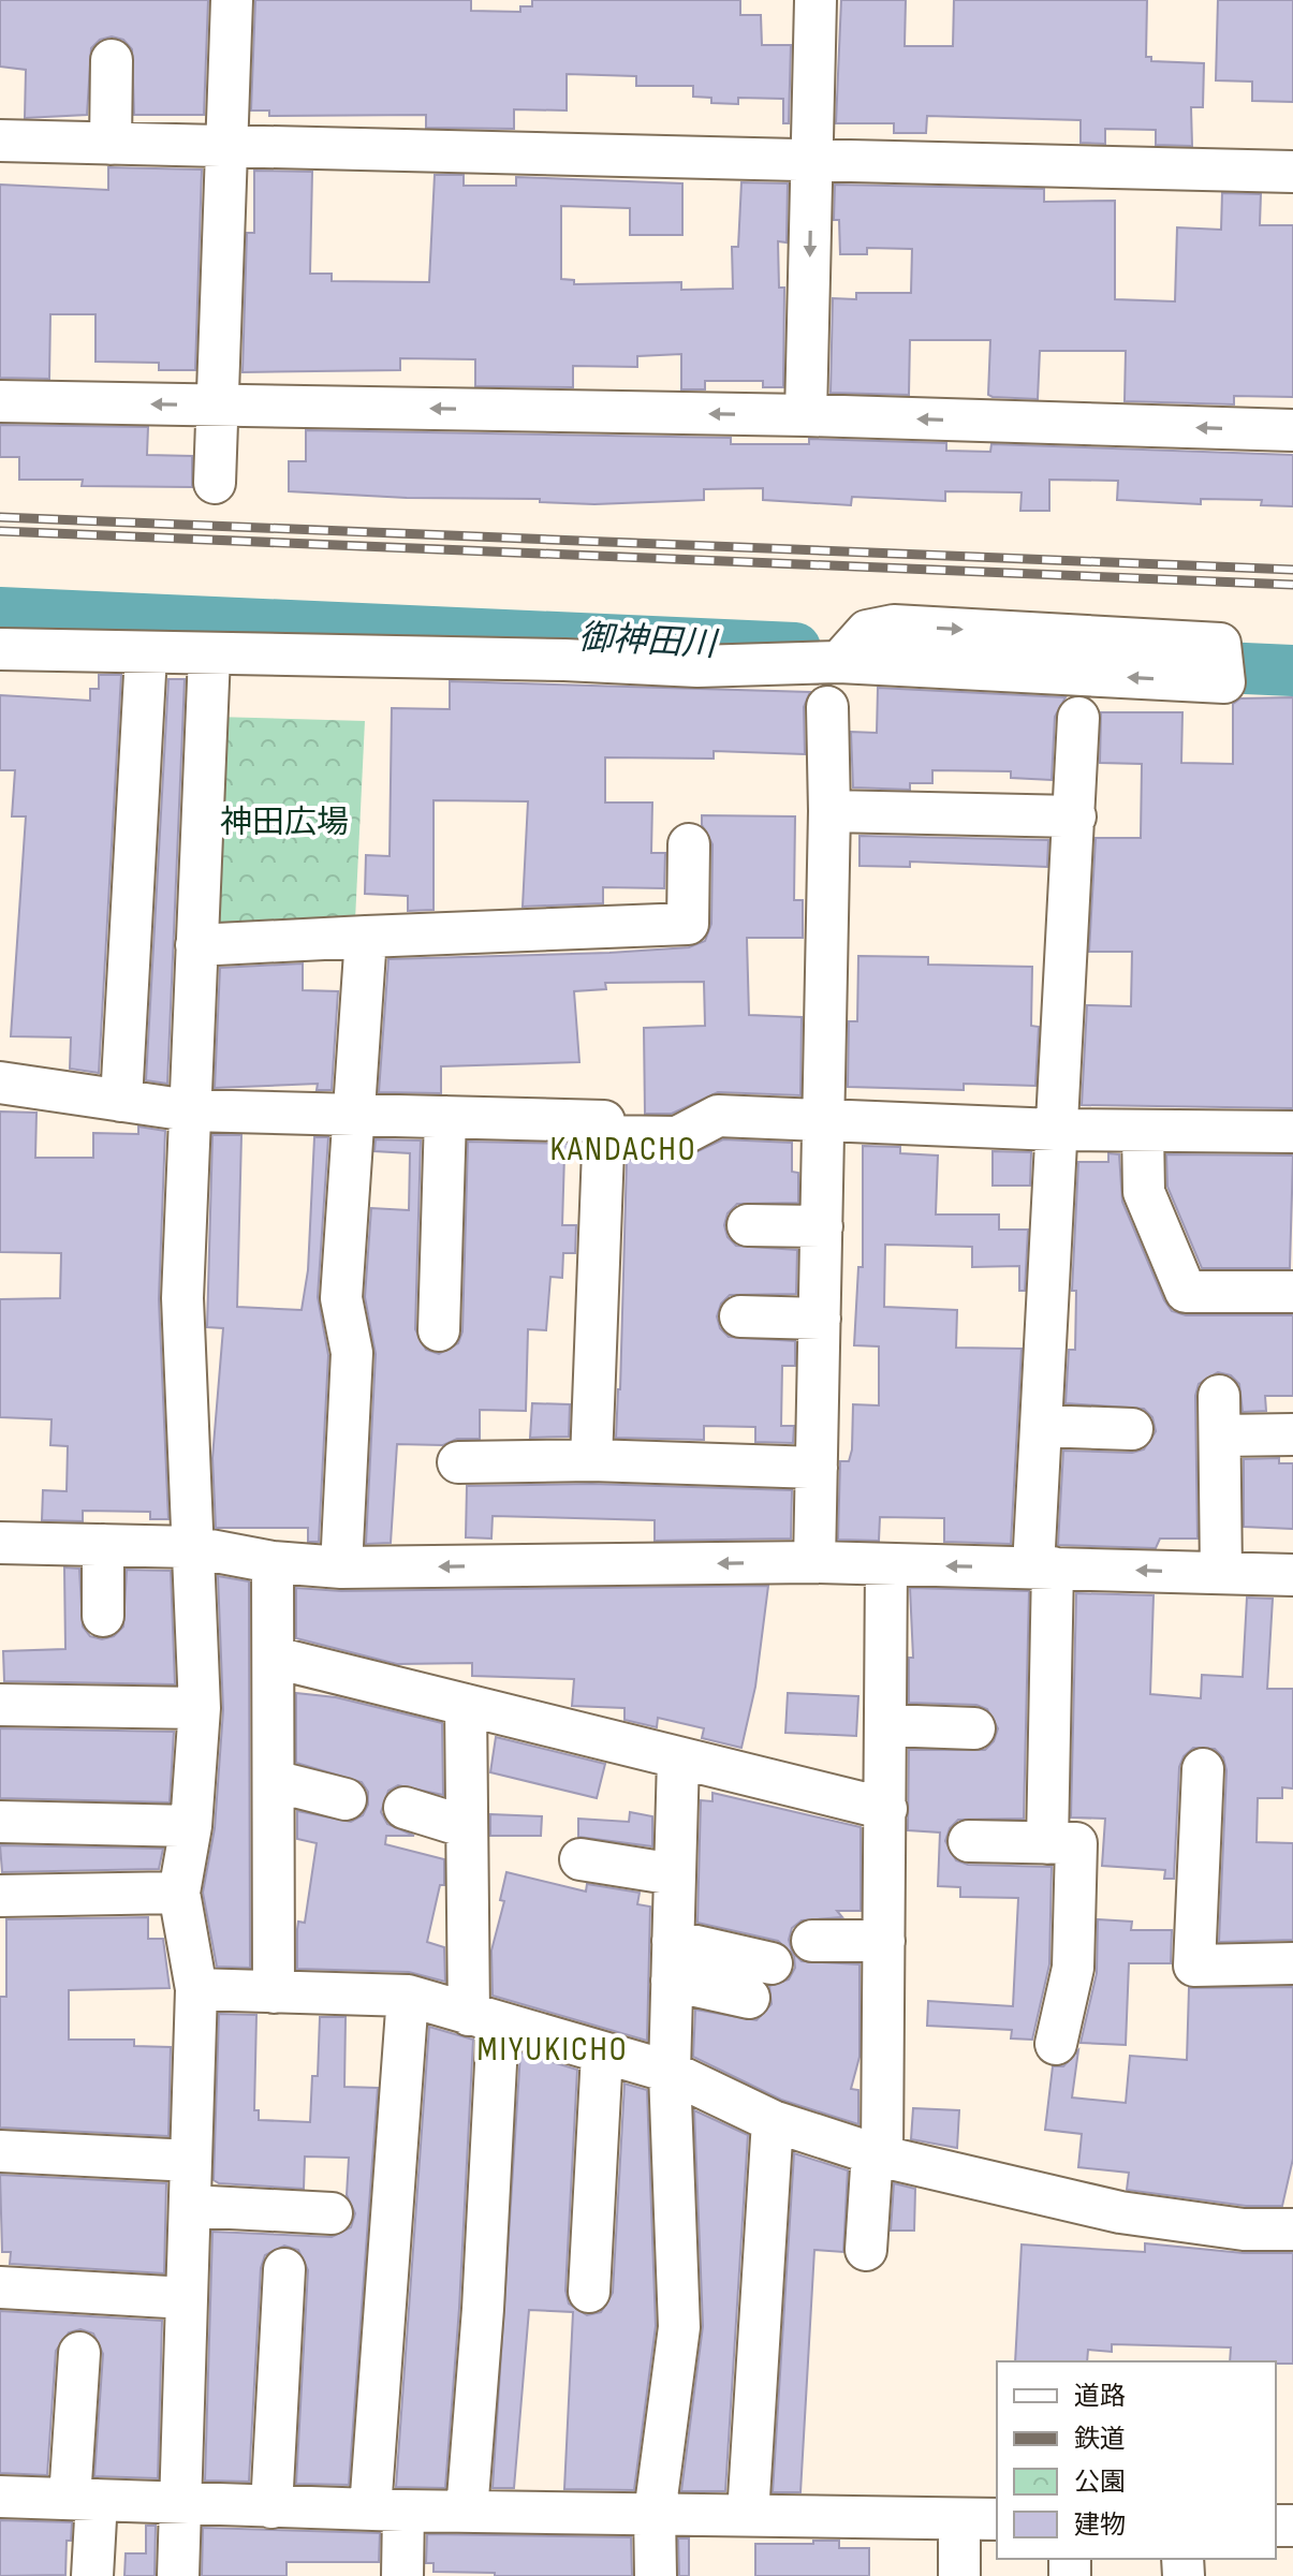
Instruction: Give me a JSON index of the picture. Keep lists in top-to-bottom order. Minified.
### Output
{"districts":["KANDACHO","MIYUKICHO"],"water":["御神田川"],"parks":["神田広場"],"legend":["道路","鉄道","公園","建物"]}
